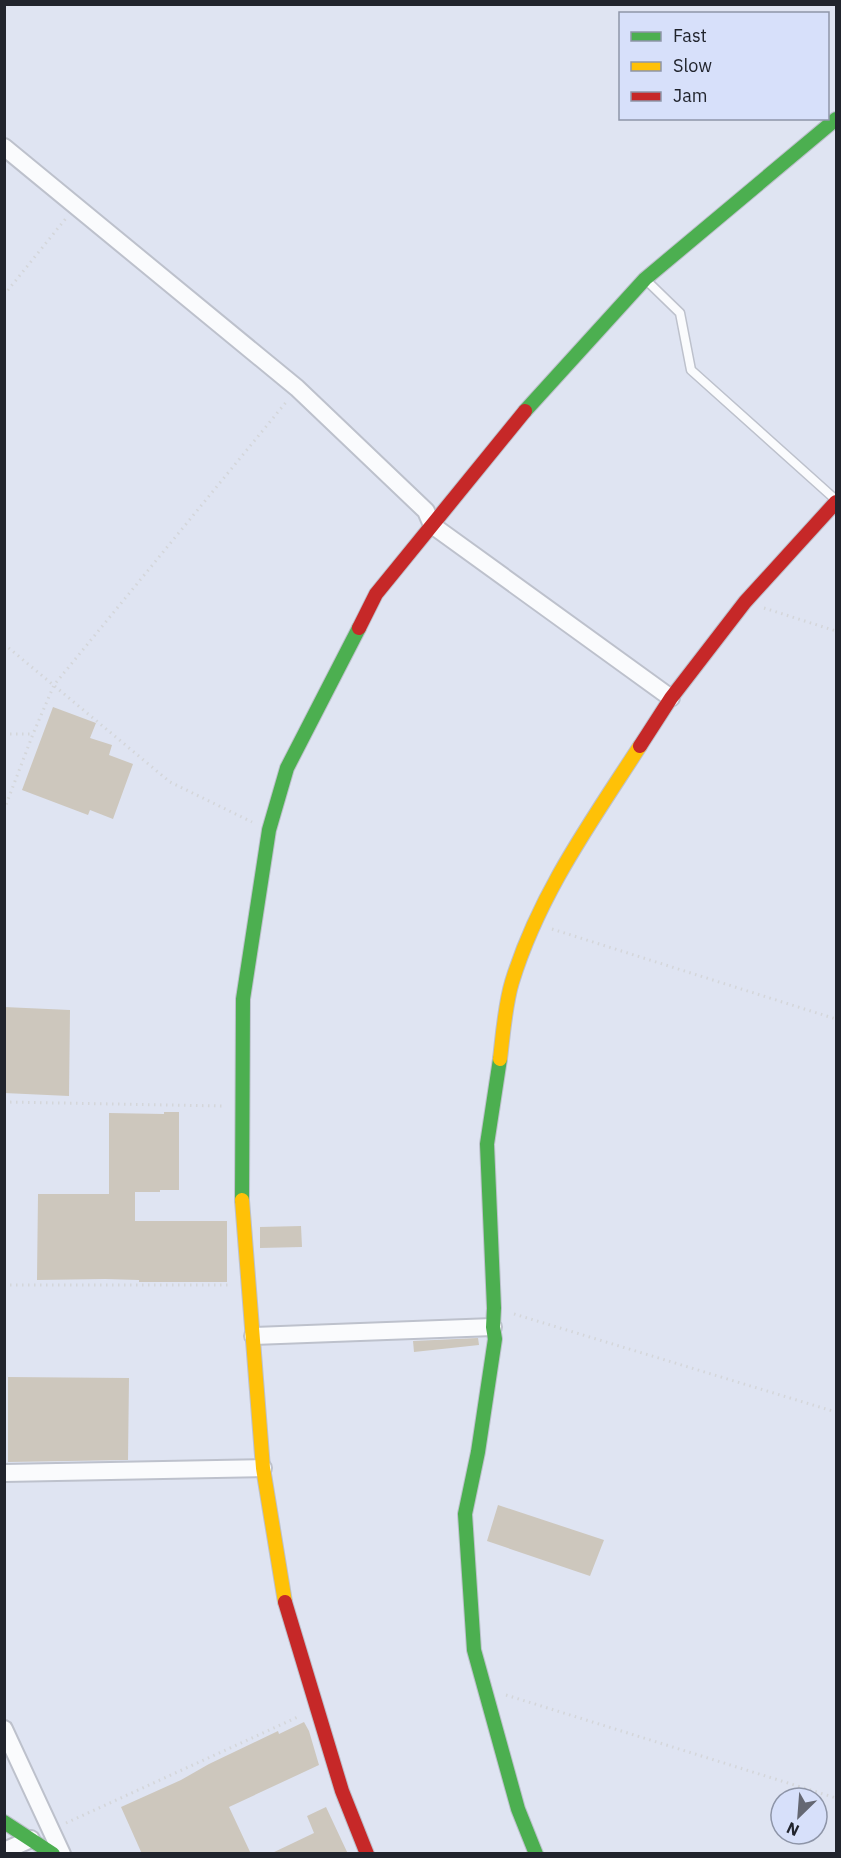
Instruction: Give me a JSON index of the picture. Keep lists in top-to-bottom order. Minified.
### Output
{"legend":["Fast","Slow","Jam"],"north":"bottom left"}
